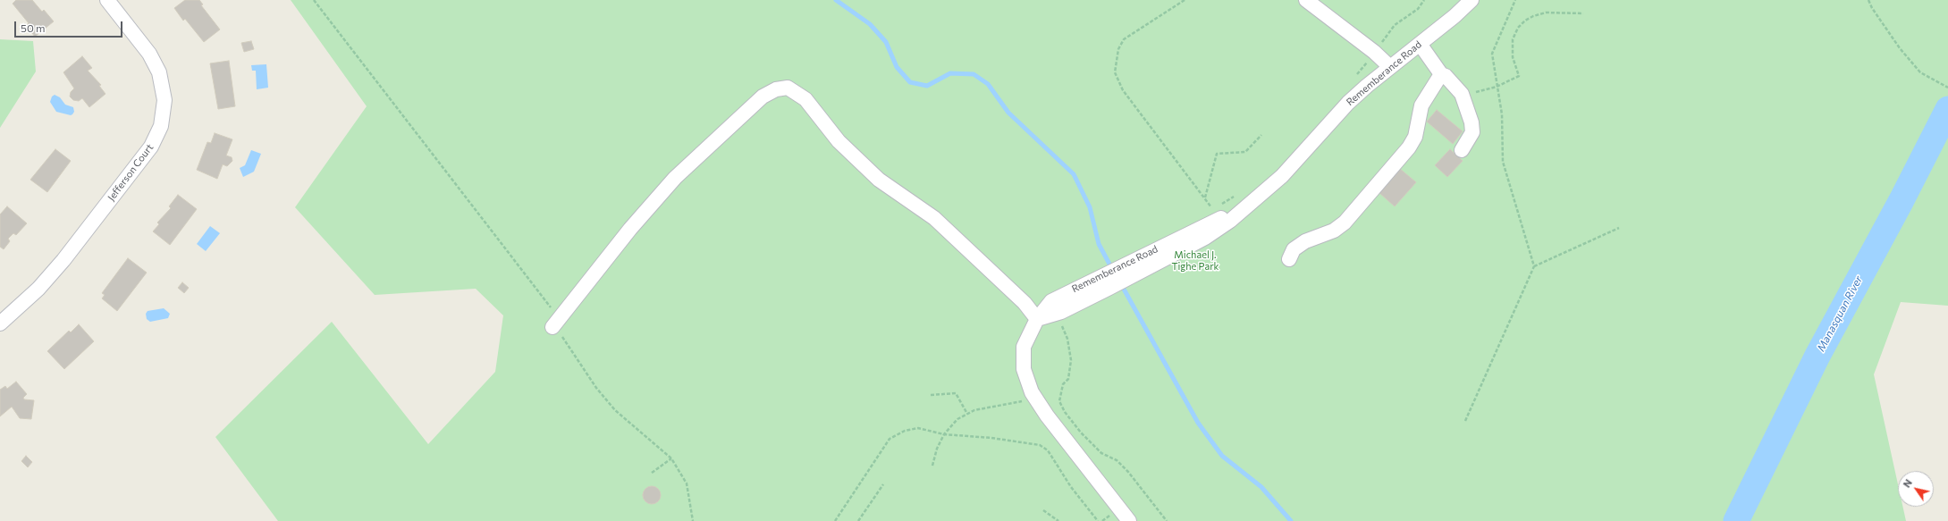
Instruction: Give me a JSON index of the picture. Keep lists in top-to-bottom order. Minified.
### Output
{"streets":{"street":["Rememberance Road","Jefferson Court"]},"water":["Manasquan River"],"parks":["Michael J. Tighe Park"],"scale_bar":"50 m","north":"top left"}
